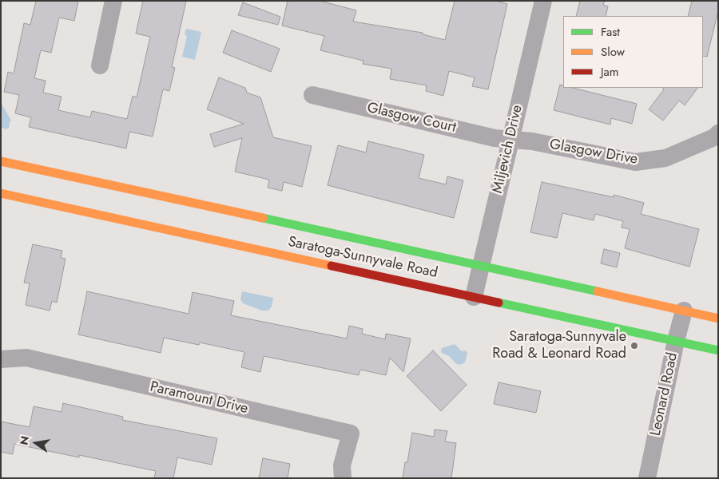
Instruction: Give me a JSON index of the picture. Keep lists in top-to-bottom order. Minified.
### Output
{"streets":{"main road":["Saratoga-Sunnyvale Road"],"street":["Glasgow Court","Miljevich Drive","Glasgow Drive","Leonard Road","Paramount Drive"]},"crossings":[["Glasgow Court","Miljevich Drive"],["Glasgow Court","Glasgow Drive"],["Miljevich Drive","Glasgow Drive"],["Miljevich Drive","Saratoga-Sunnyvale Road"],["Saratoga-Sunnyvale Road","Leonard Road"]],"places":["Saratoga-Sunnyvale Road & Leonard Road"],"legend":["Fast","Slow","Jam"],"north":"left"}
